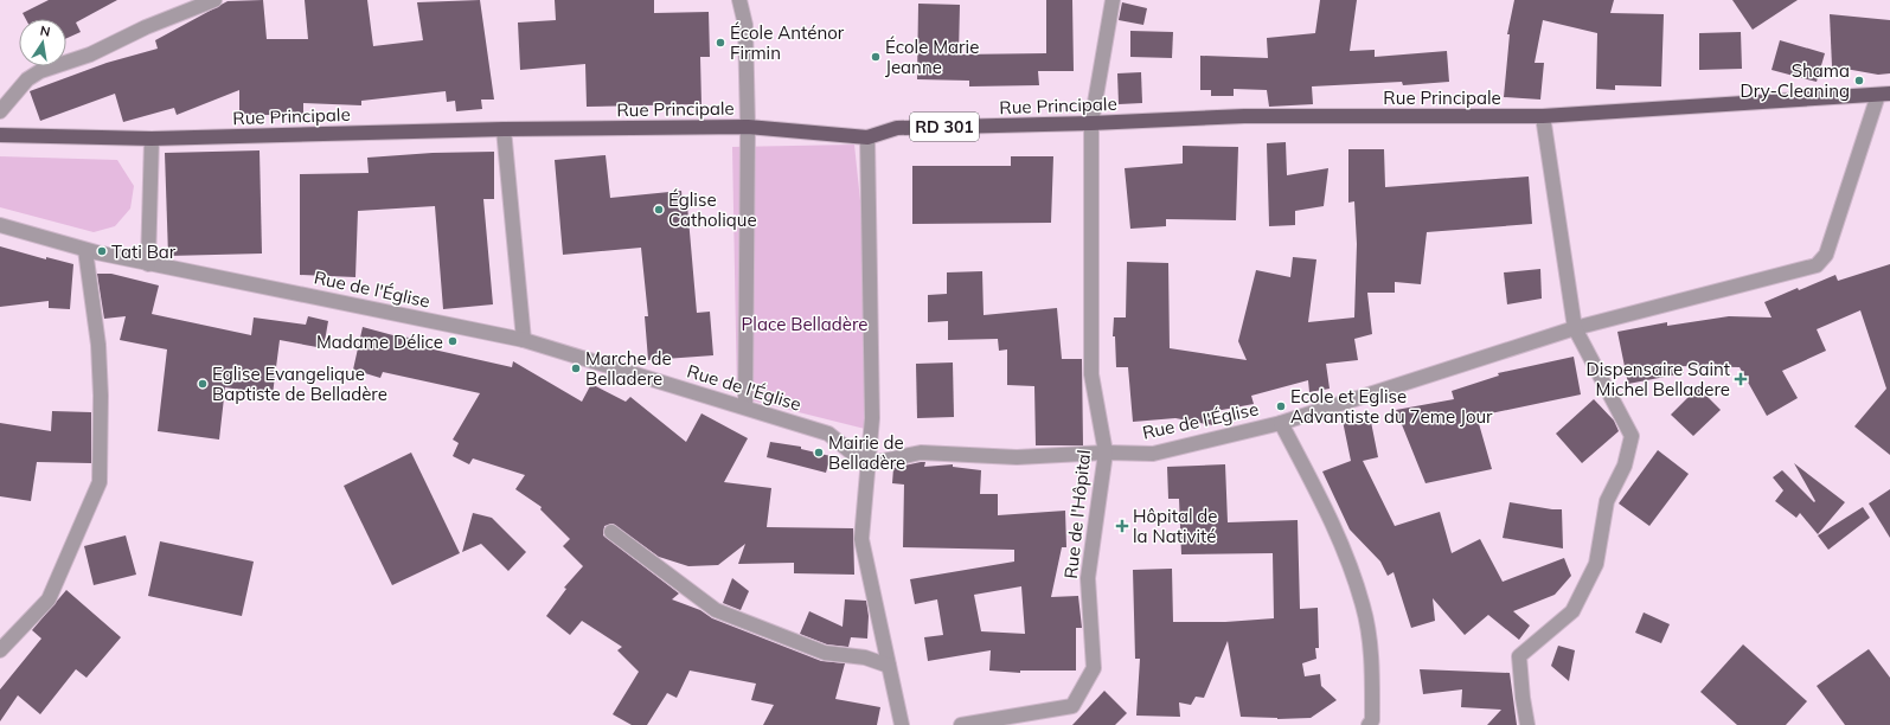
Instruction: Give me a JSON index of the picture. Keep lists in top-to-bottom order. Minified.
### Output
{"streets":{"main road":["Rue Principale","RD 301"],"street":["Rue de l'Église","Rue de l'Hôpital"]},"crossings":[["Rue Principale","Rue de l'Église"],["Rue Principale","Rue de l'Hôpital"],["Rue de l'Église","Rue de l'Hôpital"]],"parks":["Place Belladère"],"places":{"other":["École Anténor Firmin","École Marie Jeanne","Shama Dry-Cleaning","Église Catholique","Tati Bar","Madame Délice","Marche de Belladere","Eglise Evangelique Baptiste de Belladère","Ecole et Eglise Advantiste du 7eme Jour","Mairie de Belladère"],"health":["Dispensaire Saint Michel Belladere","Hôpital de la Nativité"]},"north":"top"}
